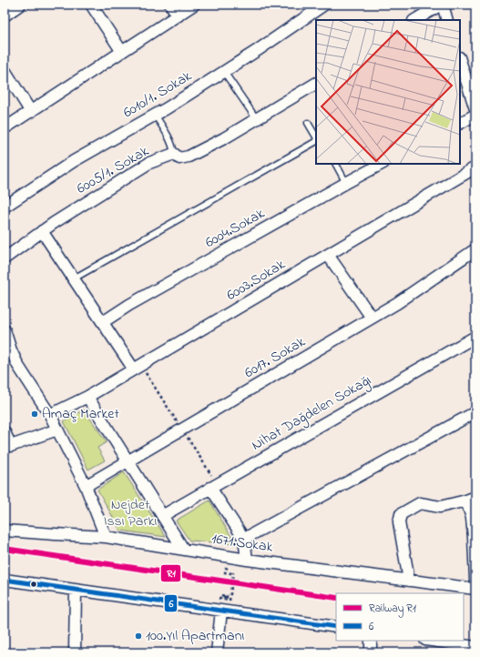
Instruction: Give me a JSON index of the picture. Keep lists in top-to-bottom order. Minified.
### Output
{"streets":{"street":["6010/1. Sokak","6005/1. Sokak","6004.Sokak","6003.Sokak","6017. Sokak","Nihat Dağdelen Sokağı","1671.Sokak"]},"parks":["Nejdet Issı Parkı"],"places":["Amaç Market","100.Yıl Apartmanı"],"lines":["rail line R1","transit line 6"],"legend":["Railway R1","6"]}
